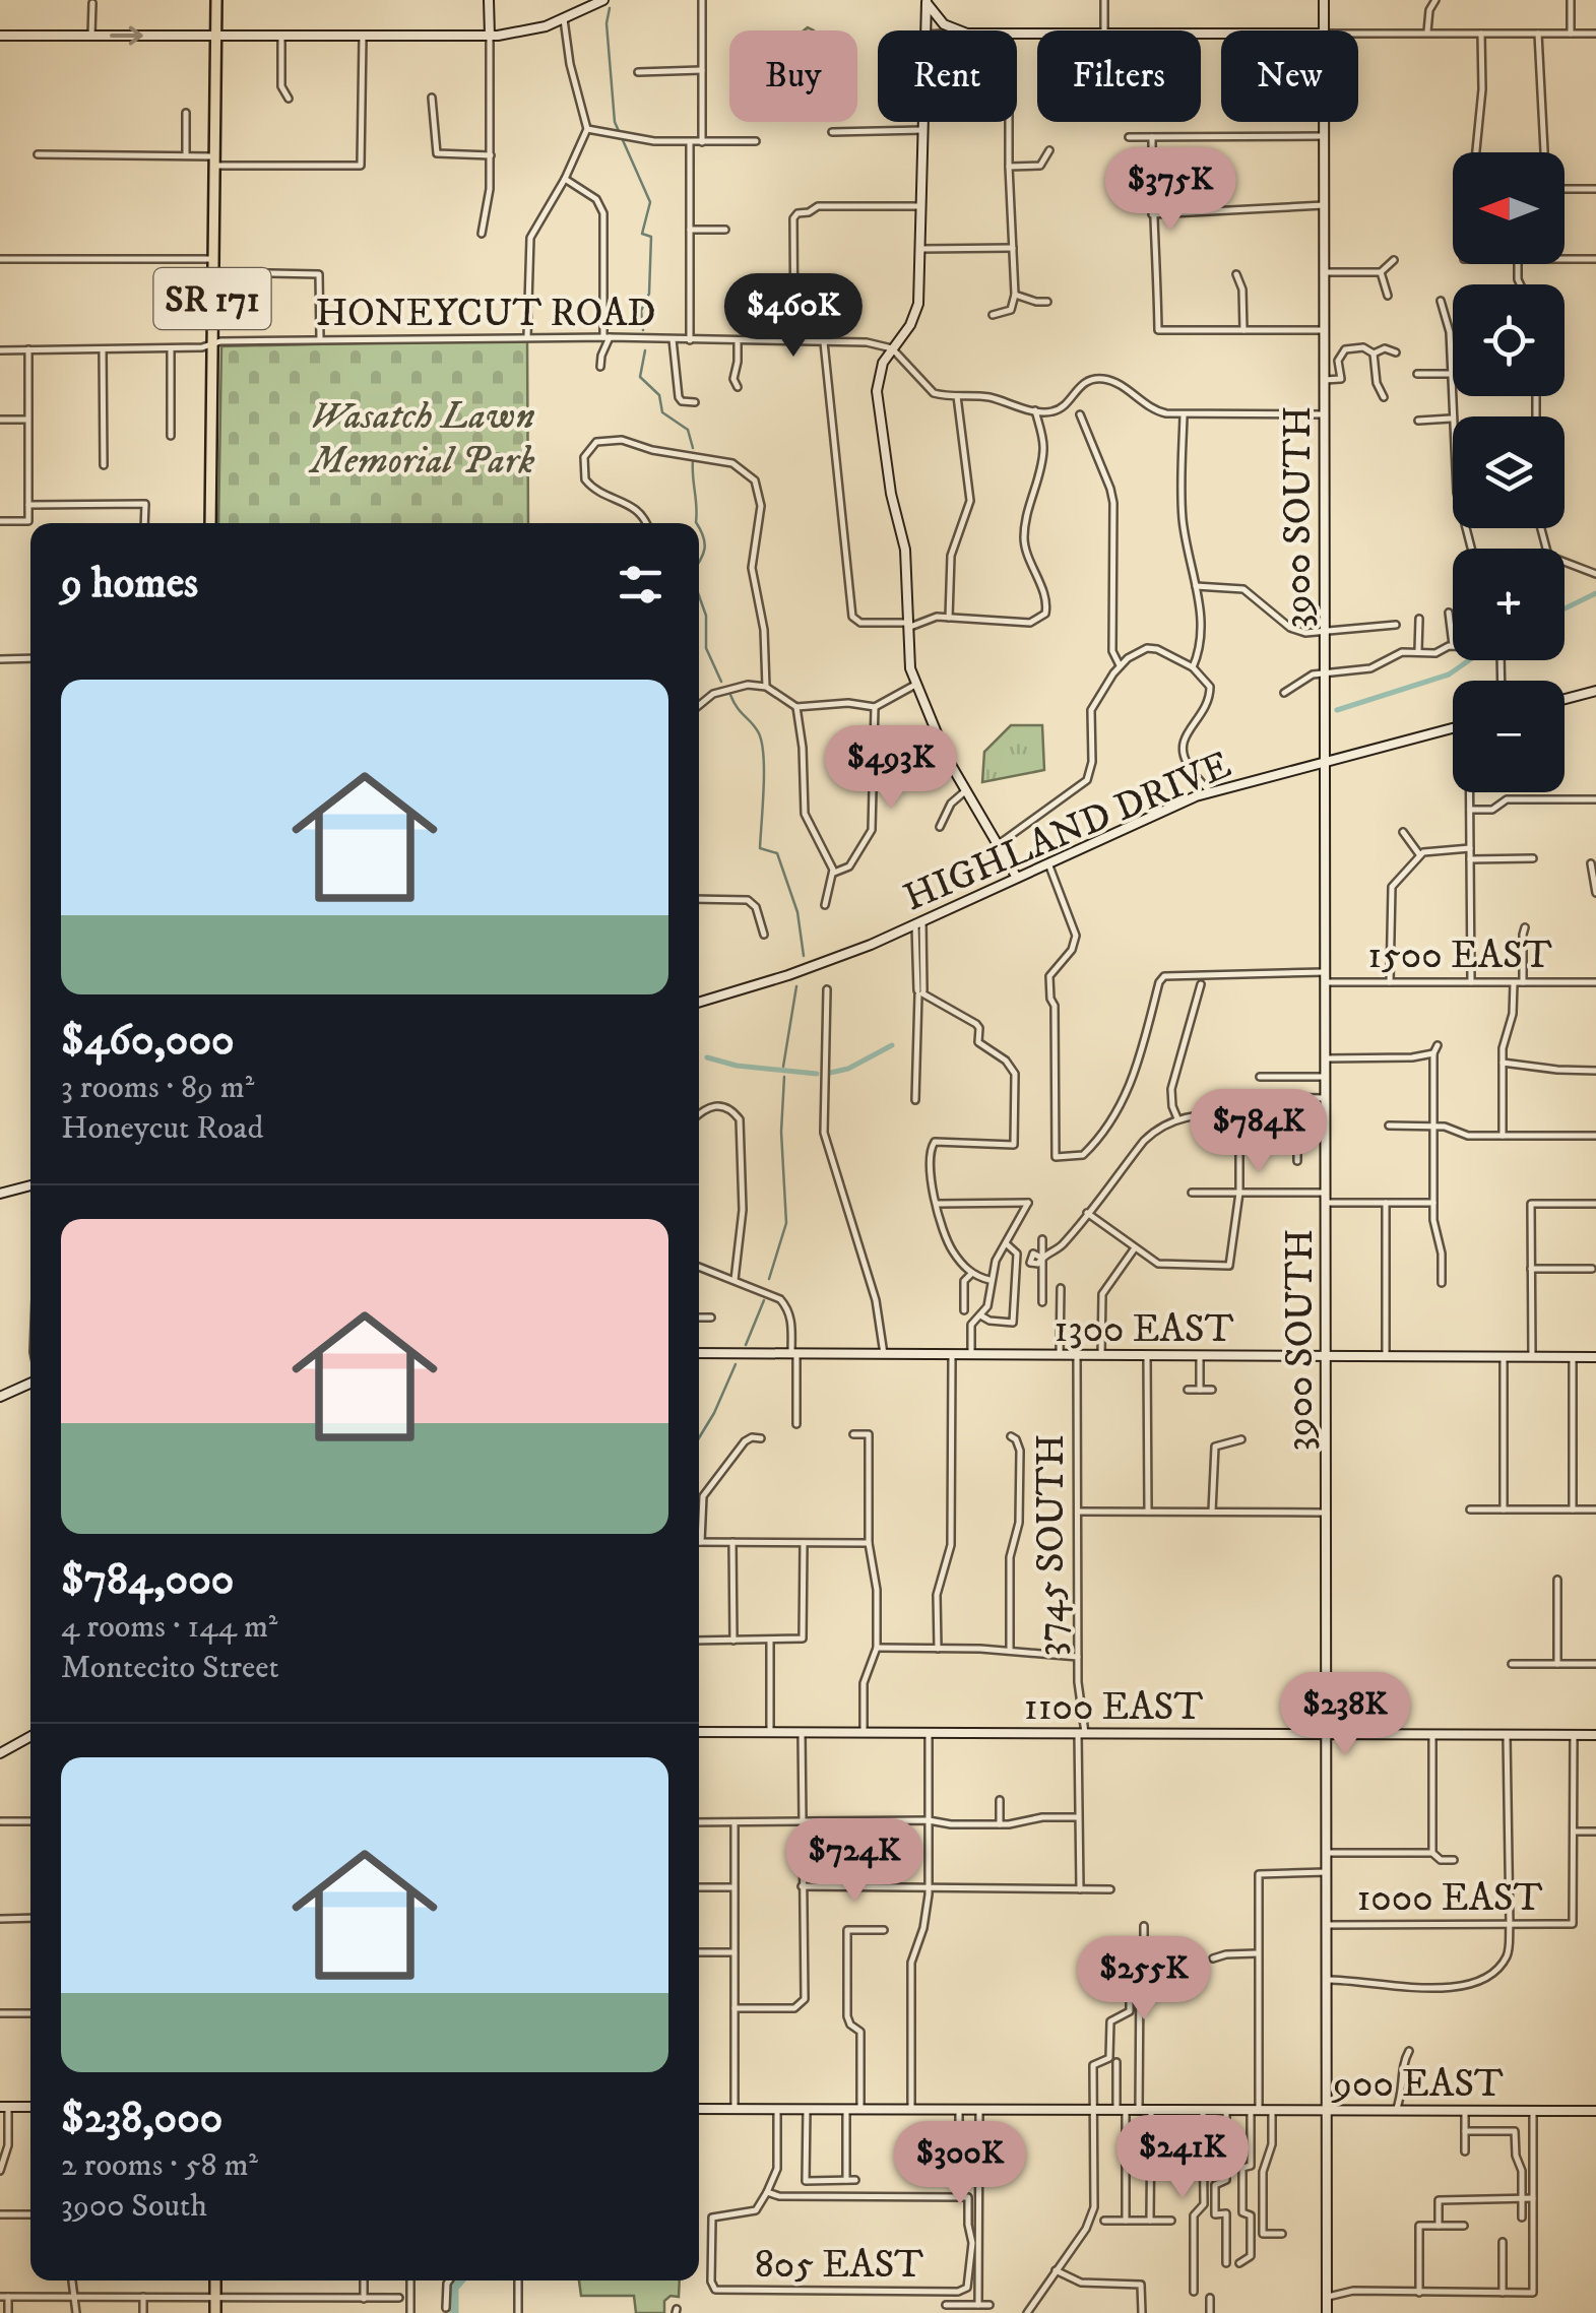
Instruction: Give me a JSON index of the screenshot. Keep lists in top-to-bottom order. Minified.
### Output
{"streets":{"main road":["SR 171","3900 SOUTH","HIGHLAND DRIVE","1300 EAST","1100 EAST","900 EAST"],"street":["HONEYCUT ROAD","1500 EAST","3745 SOUTH","1000 EAST","805 EAST"]},"crossings":[["SR 171","HONEYCUT ROAD"],["3900 SOUTH","HIGHLAND DRIVE"],["3900 SOUTH","1500 EAST"],["3900 SOUTH","1300 EAST"],["3900 SOUTH","1100 EAST"],["3900 SOUTH","1000 EAST"],["3900 SOUTH","900 EAST"],["HIGHLAND DRIVE","1500 EAST"],["1300 EAST","3745 SOUTH"],["3745 SOUTH","1100 EAST"]],"parks":["Wasatch Lawn Memorial Park"],"north":"left","page":{"chip":["Buy","Rent","Filters","New"],"price":["$375K","$460K","$493K","$784K","$238K","$724K","$255K","$241K","$300K"],"map_buttons":["+","−"],"heading":"9 homes","list":[{"name":"$460,000","note":"3 rooms · 89 m² · Honeycut Road"},{"name":"$784,000","note":"4 rooms · 144 m² · Montecito Street"},{"name":"$238,000","note":"2 rooms · 58 m² · 3900 South"}]}}
